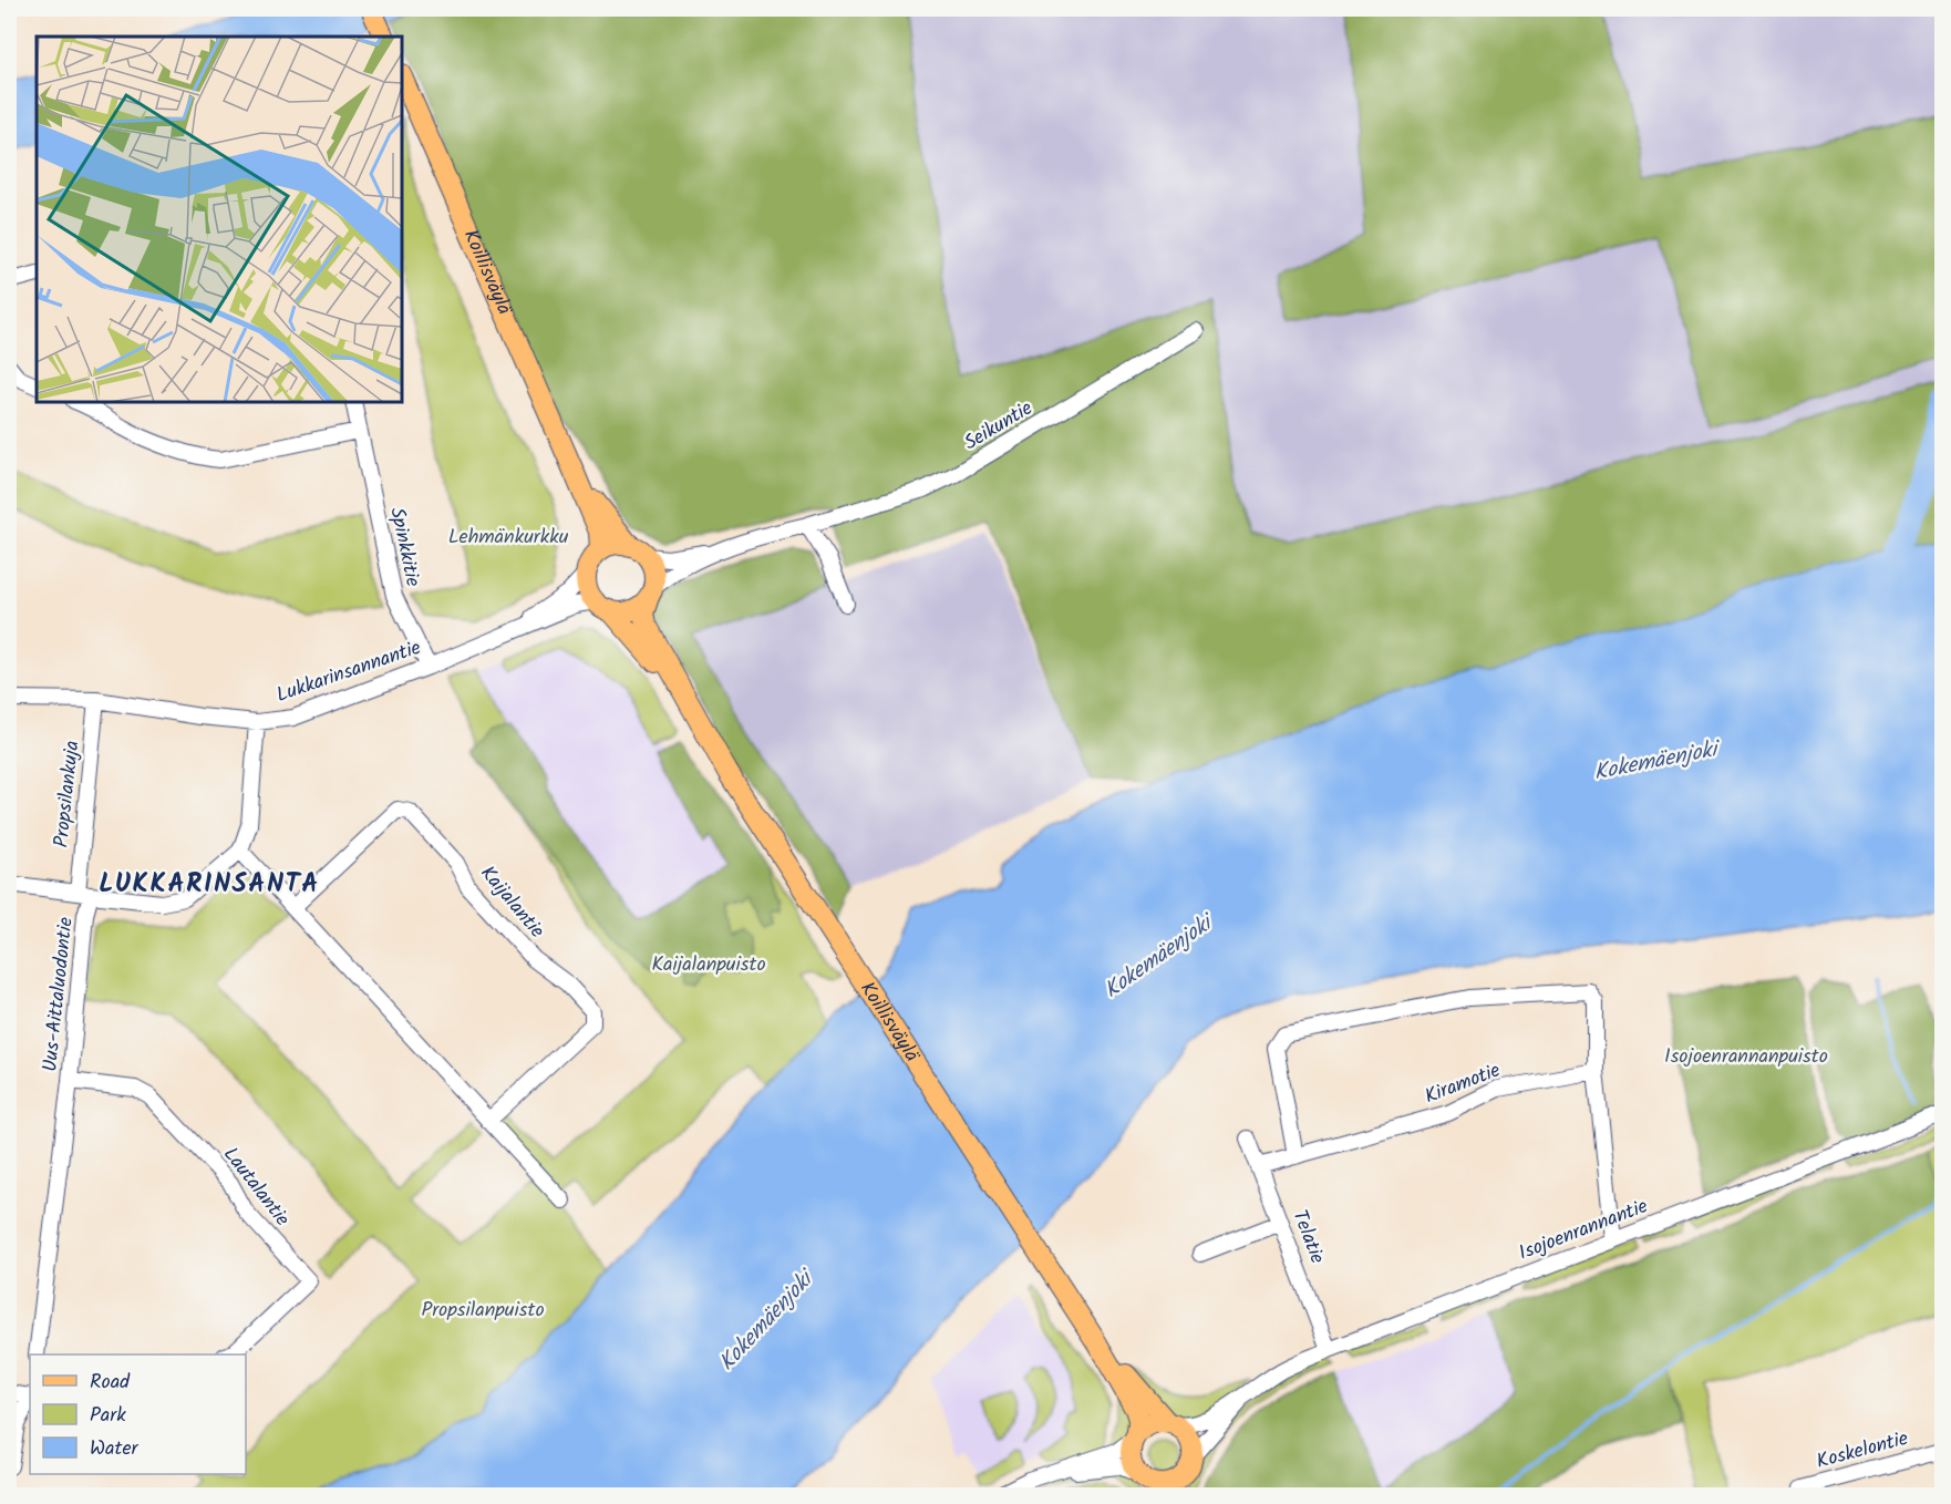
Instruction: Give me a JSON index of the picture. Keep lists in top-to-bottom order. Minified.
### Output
{"streets":{"main road":["Koillisväylä"],"street":["Seikuntie","Spinkkitie","Lukkarinsannantie","Propsilankuja","Kaijalantie","Uus-Aittaluodontie","Kiramotie","Lautalantie","Isojoenrannantie","Telatie","Koskelontie"]},"crossings":[["Koillisväylä","Seikuntie"],["Koillisväylä","Lukkarinsannantie"],["Koillisväylä","Isojoenrannantie"],["Seikuntie","Lukkarinsannantie"],["Spinkkitie","Lukkarinsannantie"],["Lukkarinsannantie","Propsilankuja"],["Propsilankuja","Uus-Aittaluodontie"],["Uus-Aittaluodontie","Lautalantie"],["Kiramotie","Telatie"],["Isojoenrannantie","Telatie"]],"districts":["LUKKARINSANTA"],"water":["Kokemäenjoki"],"parks":["Lehmänkurkku","Kaijalanpuisto","Isojoenrannanpuisto","Propsilanpuisto"],"legend":["Road","Park","Water"]}
